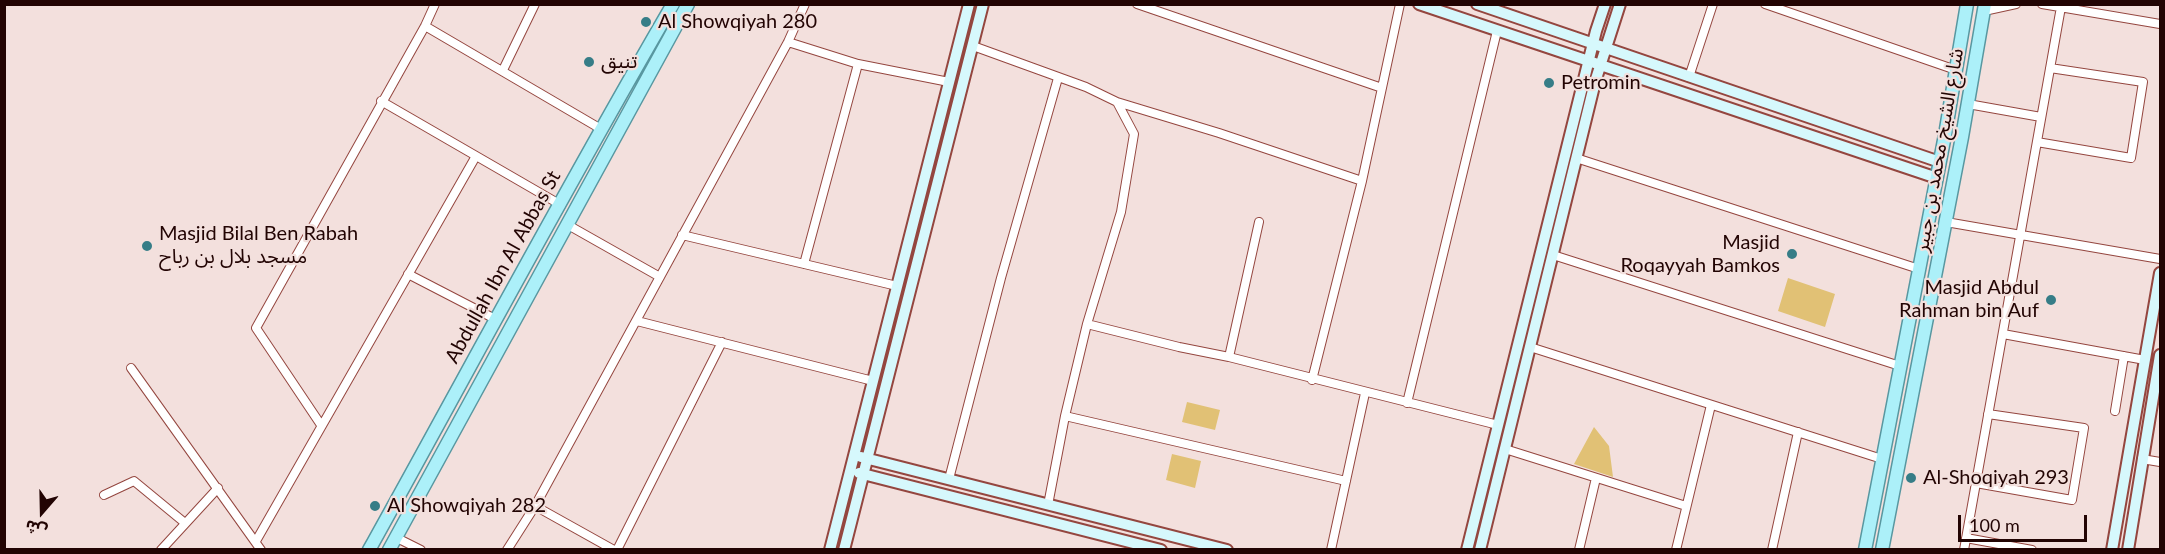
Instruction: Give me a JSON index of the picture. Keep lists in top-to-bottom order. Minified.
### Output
{"streets":{"main road":["شارع الشيخ محمد بن جبير","Abdullah Ibn Al Abbas St"]},"places":["Al Showqiyah 280","تنيق","Petromin","Masjid Bilal Ben Rabah مسجد بلال بن رباح","Masjid Roqayyah Bamkos","Masjid Abdul Rahman bin Auf","Al-Shoqiyah 293","Al Showqiyah 282"],"scale_bar":"100 m","north":"bottom"}
